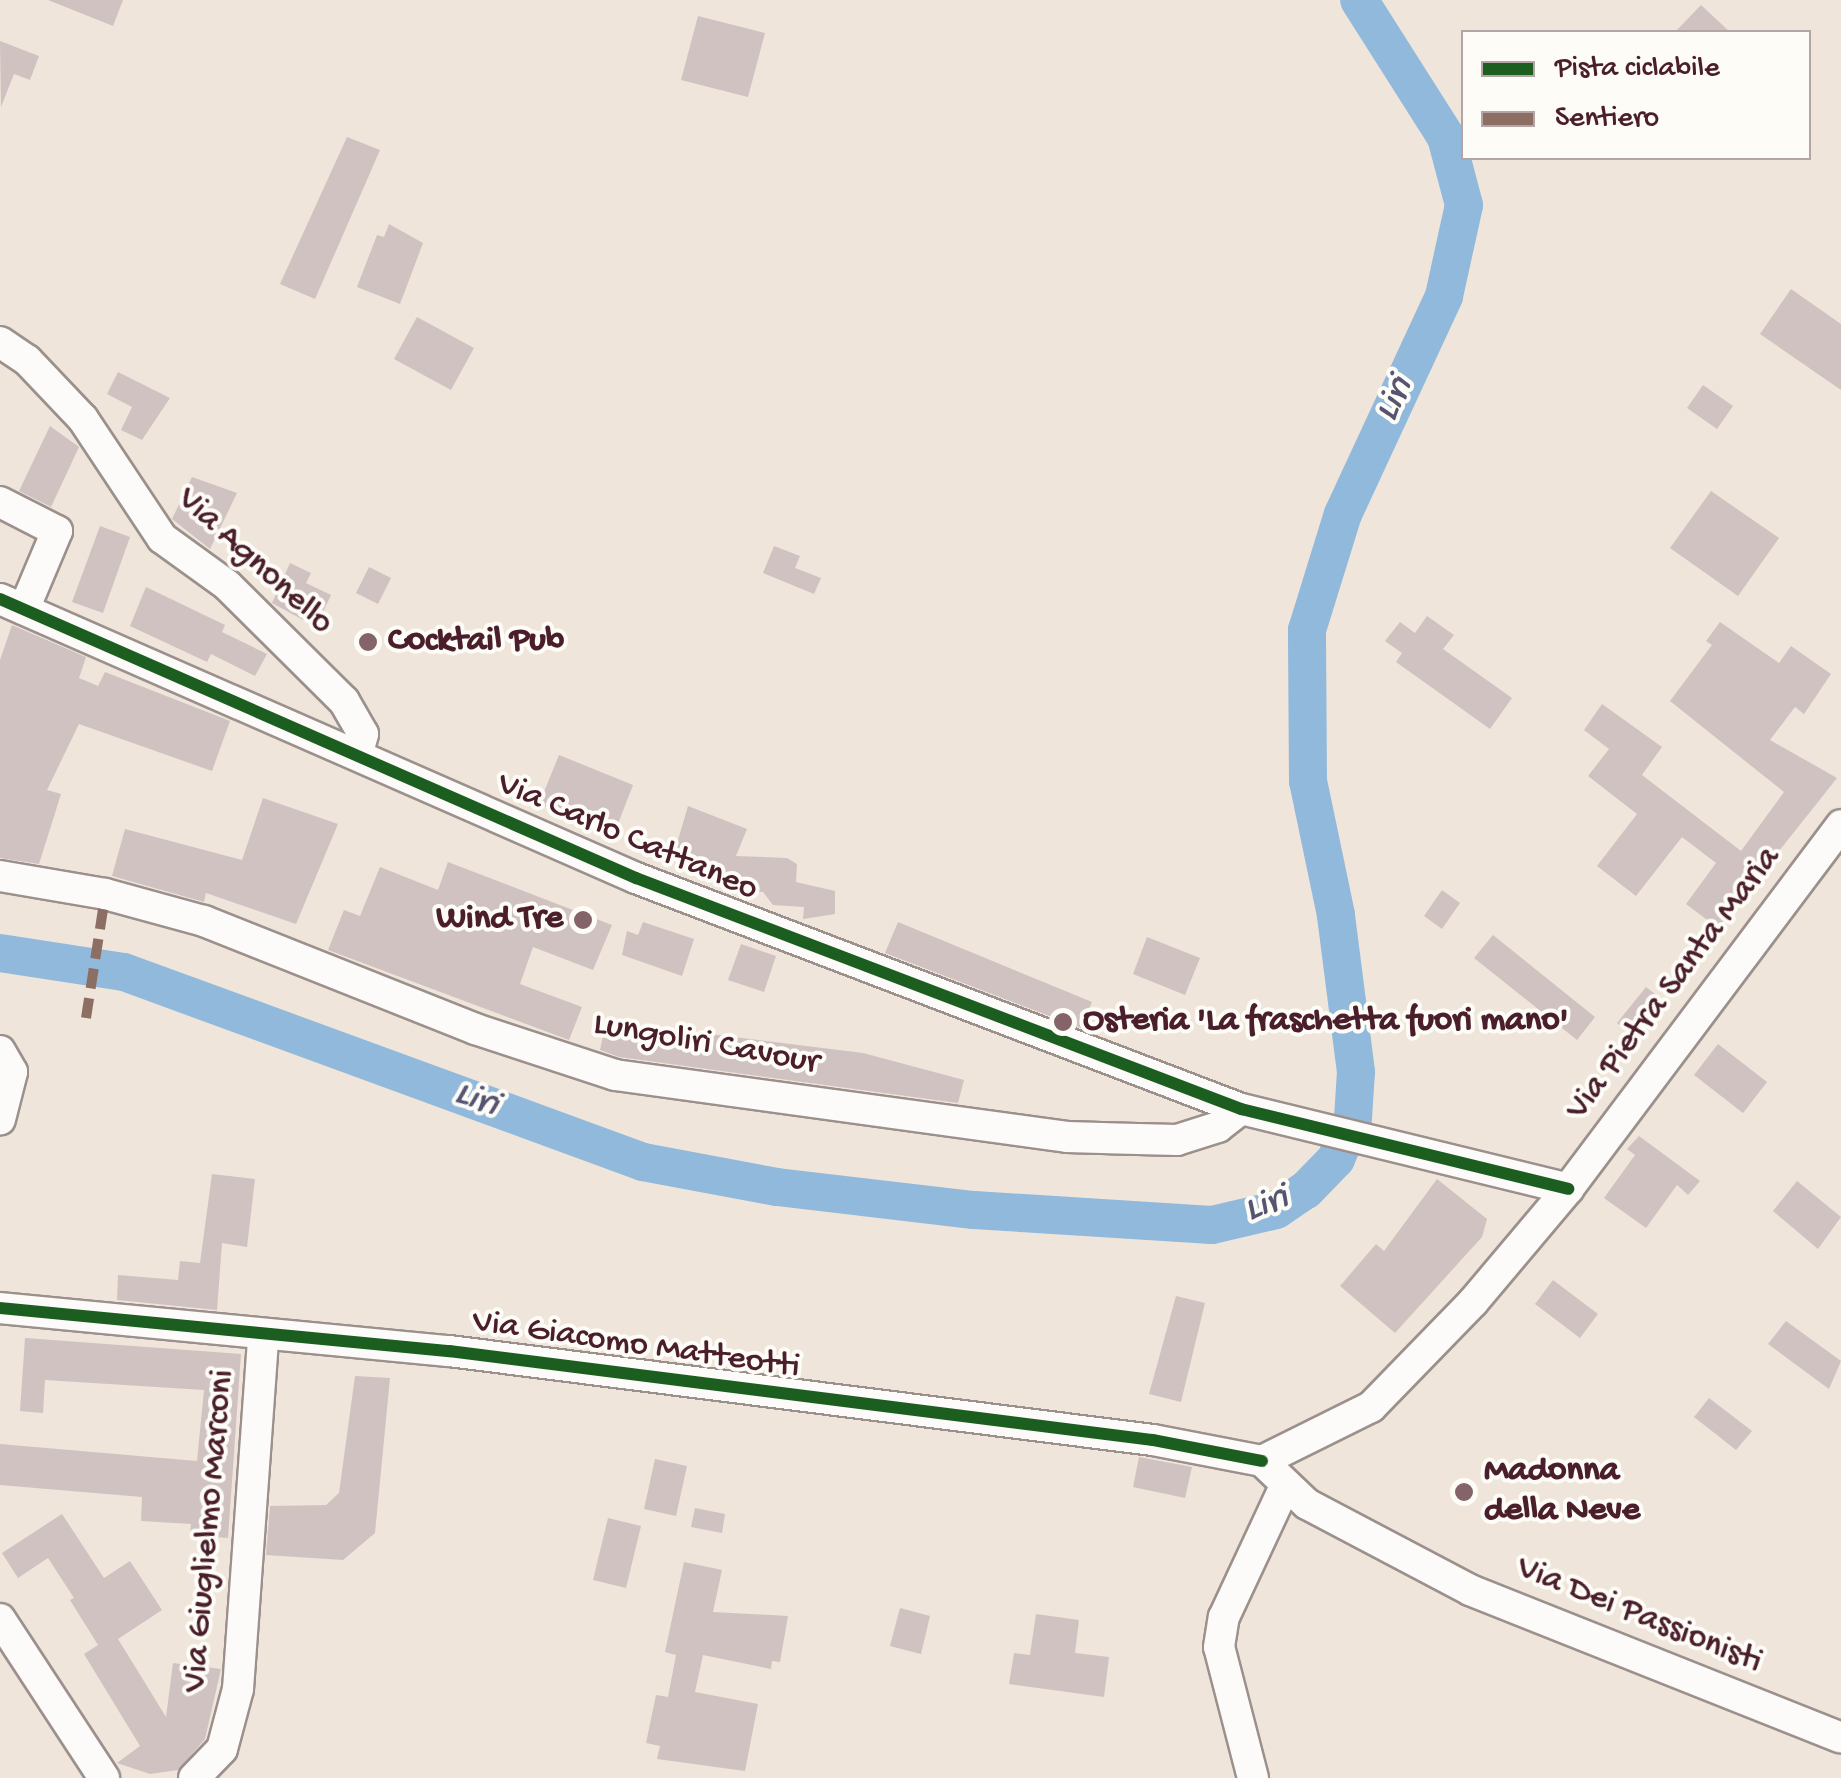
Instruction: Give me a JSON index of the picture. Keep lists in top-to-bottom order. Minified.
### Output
{"streets":{"street":["Via Agnonello","Via Carlo Cattaneo","Via Pietra Santa Maria","Lungoliri Cavour","Via Giacomo Matteotti","Via Giuglielmo Marconi","Via Dei Passionisti"]},"crossings":[["Via Agnonello","Via Carlo Cattaneo"],["Via Carlo Cattaneo","Via Pietra Santa Maria"],["Via Carlo Cattaneo","Lungoliri Cavour"],["Via Pietra Santa Maria","Via Giacomo Matteotti"],["Via Pietra Santa Maria","Via Dei Passionisti"],["Via Giacomo Matteotti","Via Giuglielmo Marconi"],["Via Giacomo Matteotti","Via Dei Passionisti"]],"water":["Liri"],"places":["Cocktail Pub","Wind Tre","Osteria 'La fraschetta fuori mano'","Madonna della Neve"],"legend":["Pista ciclabile","Sentiero"]}
